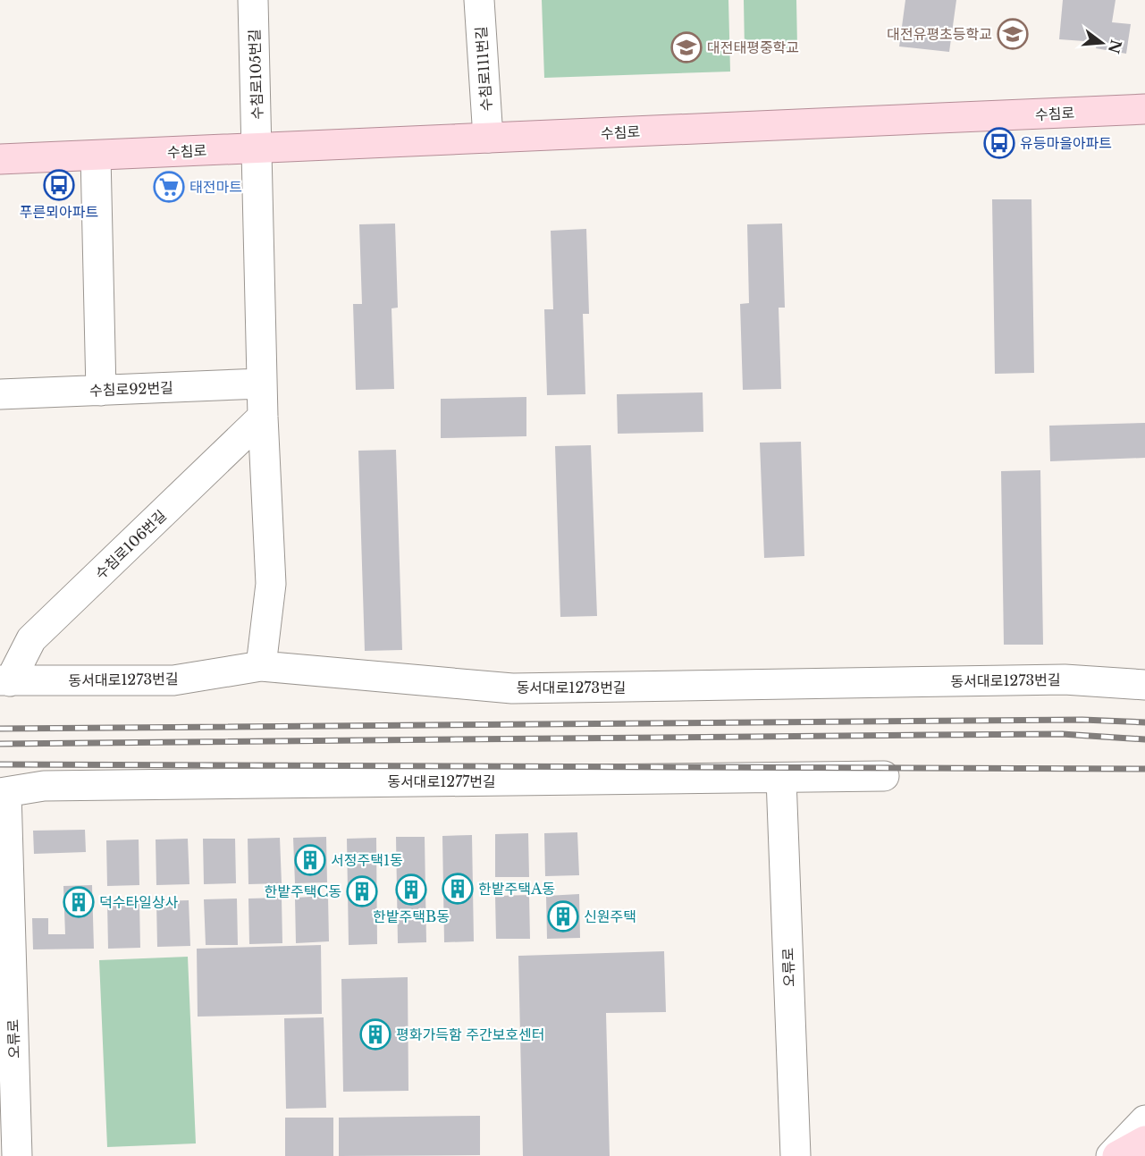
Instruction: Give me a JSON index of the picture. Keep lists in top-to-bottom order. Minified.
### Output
{"streets":{"main road":["수침로"],"street":["수침로111번길","수침로105번길","수침로92번길","수침로106번길","동서대로1273번길","동서대로1277번길","오류로"]},"crossings":[["수침로111번길","수침로"],["수침로105번길","수침로"],["수침로106번길","동서대로1273번길"],["동서대로1277번길","오류로"]],"places":{"school or university":["대전유평초등학교","대전태평중학교"],"bus stop":["유등마을아파트","푸른뫼아파트"],"supermarket":["태전마트"],"building":["서정주택1동","한밭주택A동","한밭주택B동","한밭주택C동","덕수타일상사","신원주택","평화가득함 주간보호센터"]},"north":"right"}
